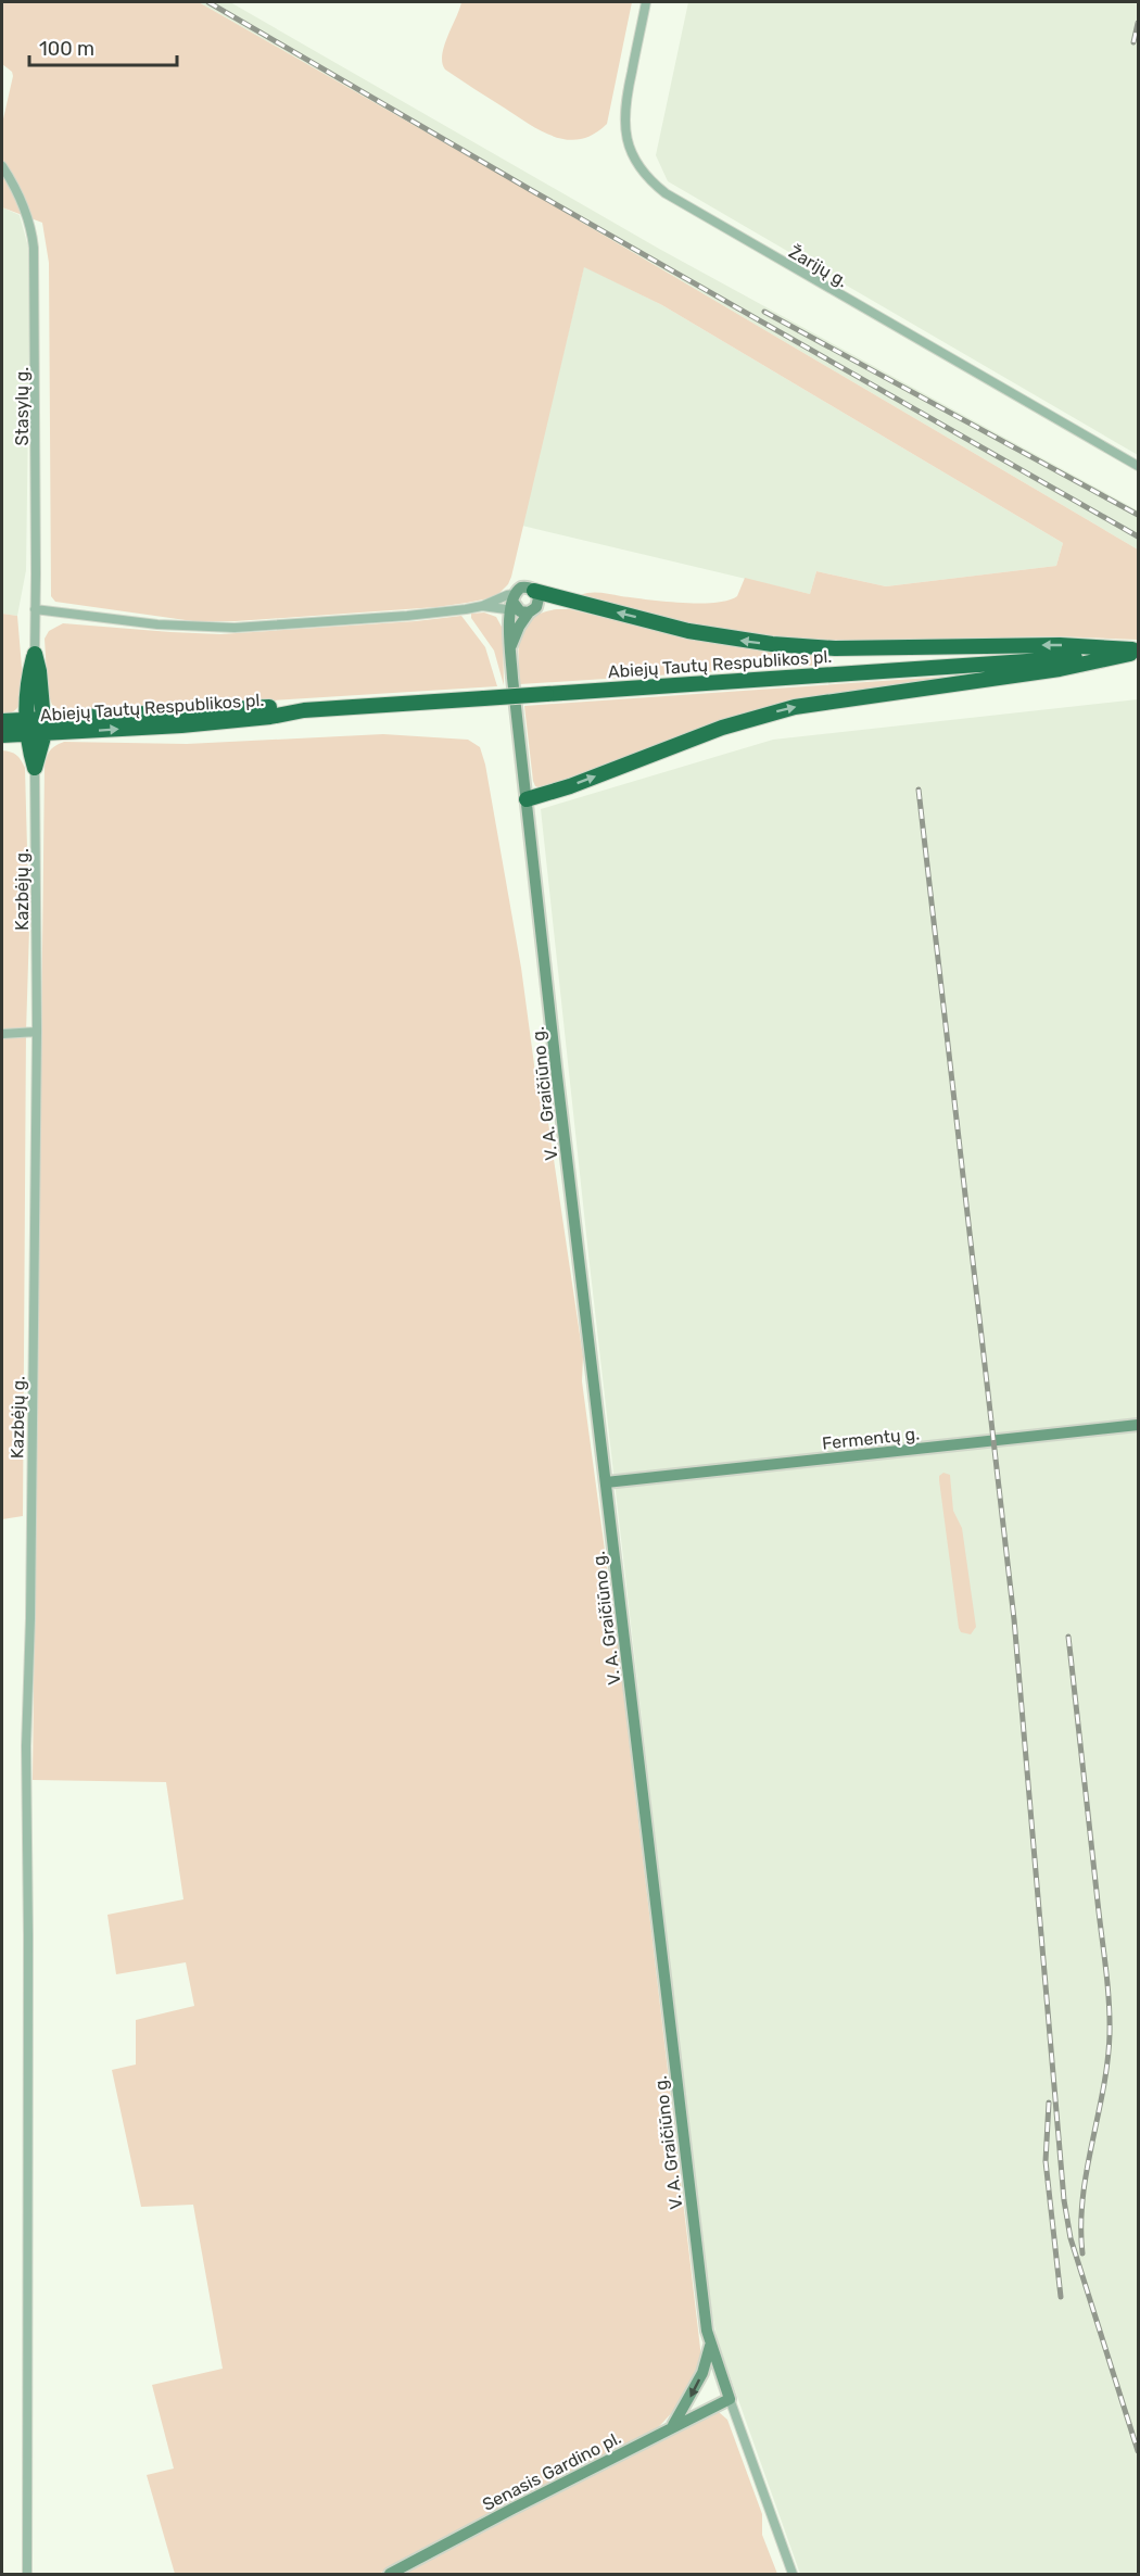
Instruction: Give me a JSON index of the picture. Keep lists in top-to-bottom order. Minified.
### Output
{"streets":{"highway":["Abiejų Tautų Respublikos pl."],"main road":["V. A. Graičiūno g.","Fermentų g.","Senasis Gardino pl."],"street":["Žarijų g.","Stasylų g.","Kazbėjų g."]},"crossings":[["V. A. Graičiūno g.","Fermentų g."],["V. A. Graičiūno g.","Senasis Gardino pl."]],"scale_bar":"100 m"}
